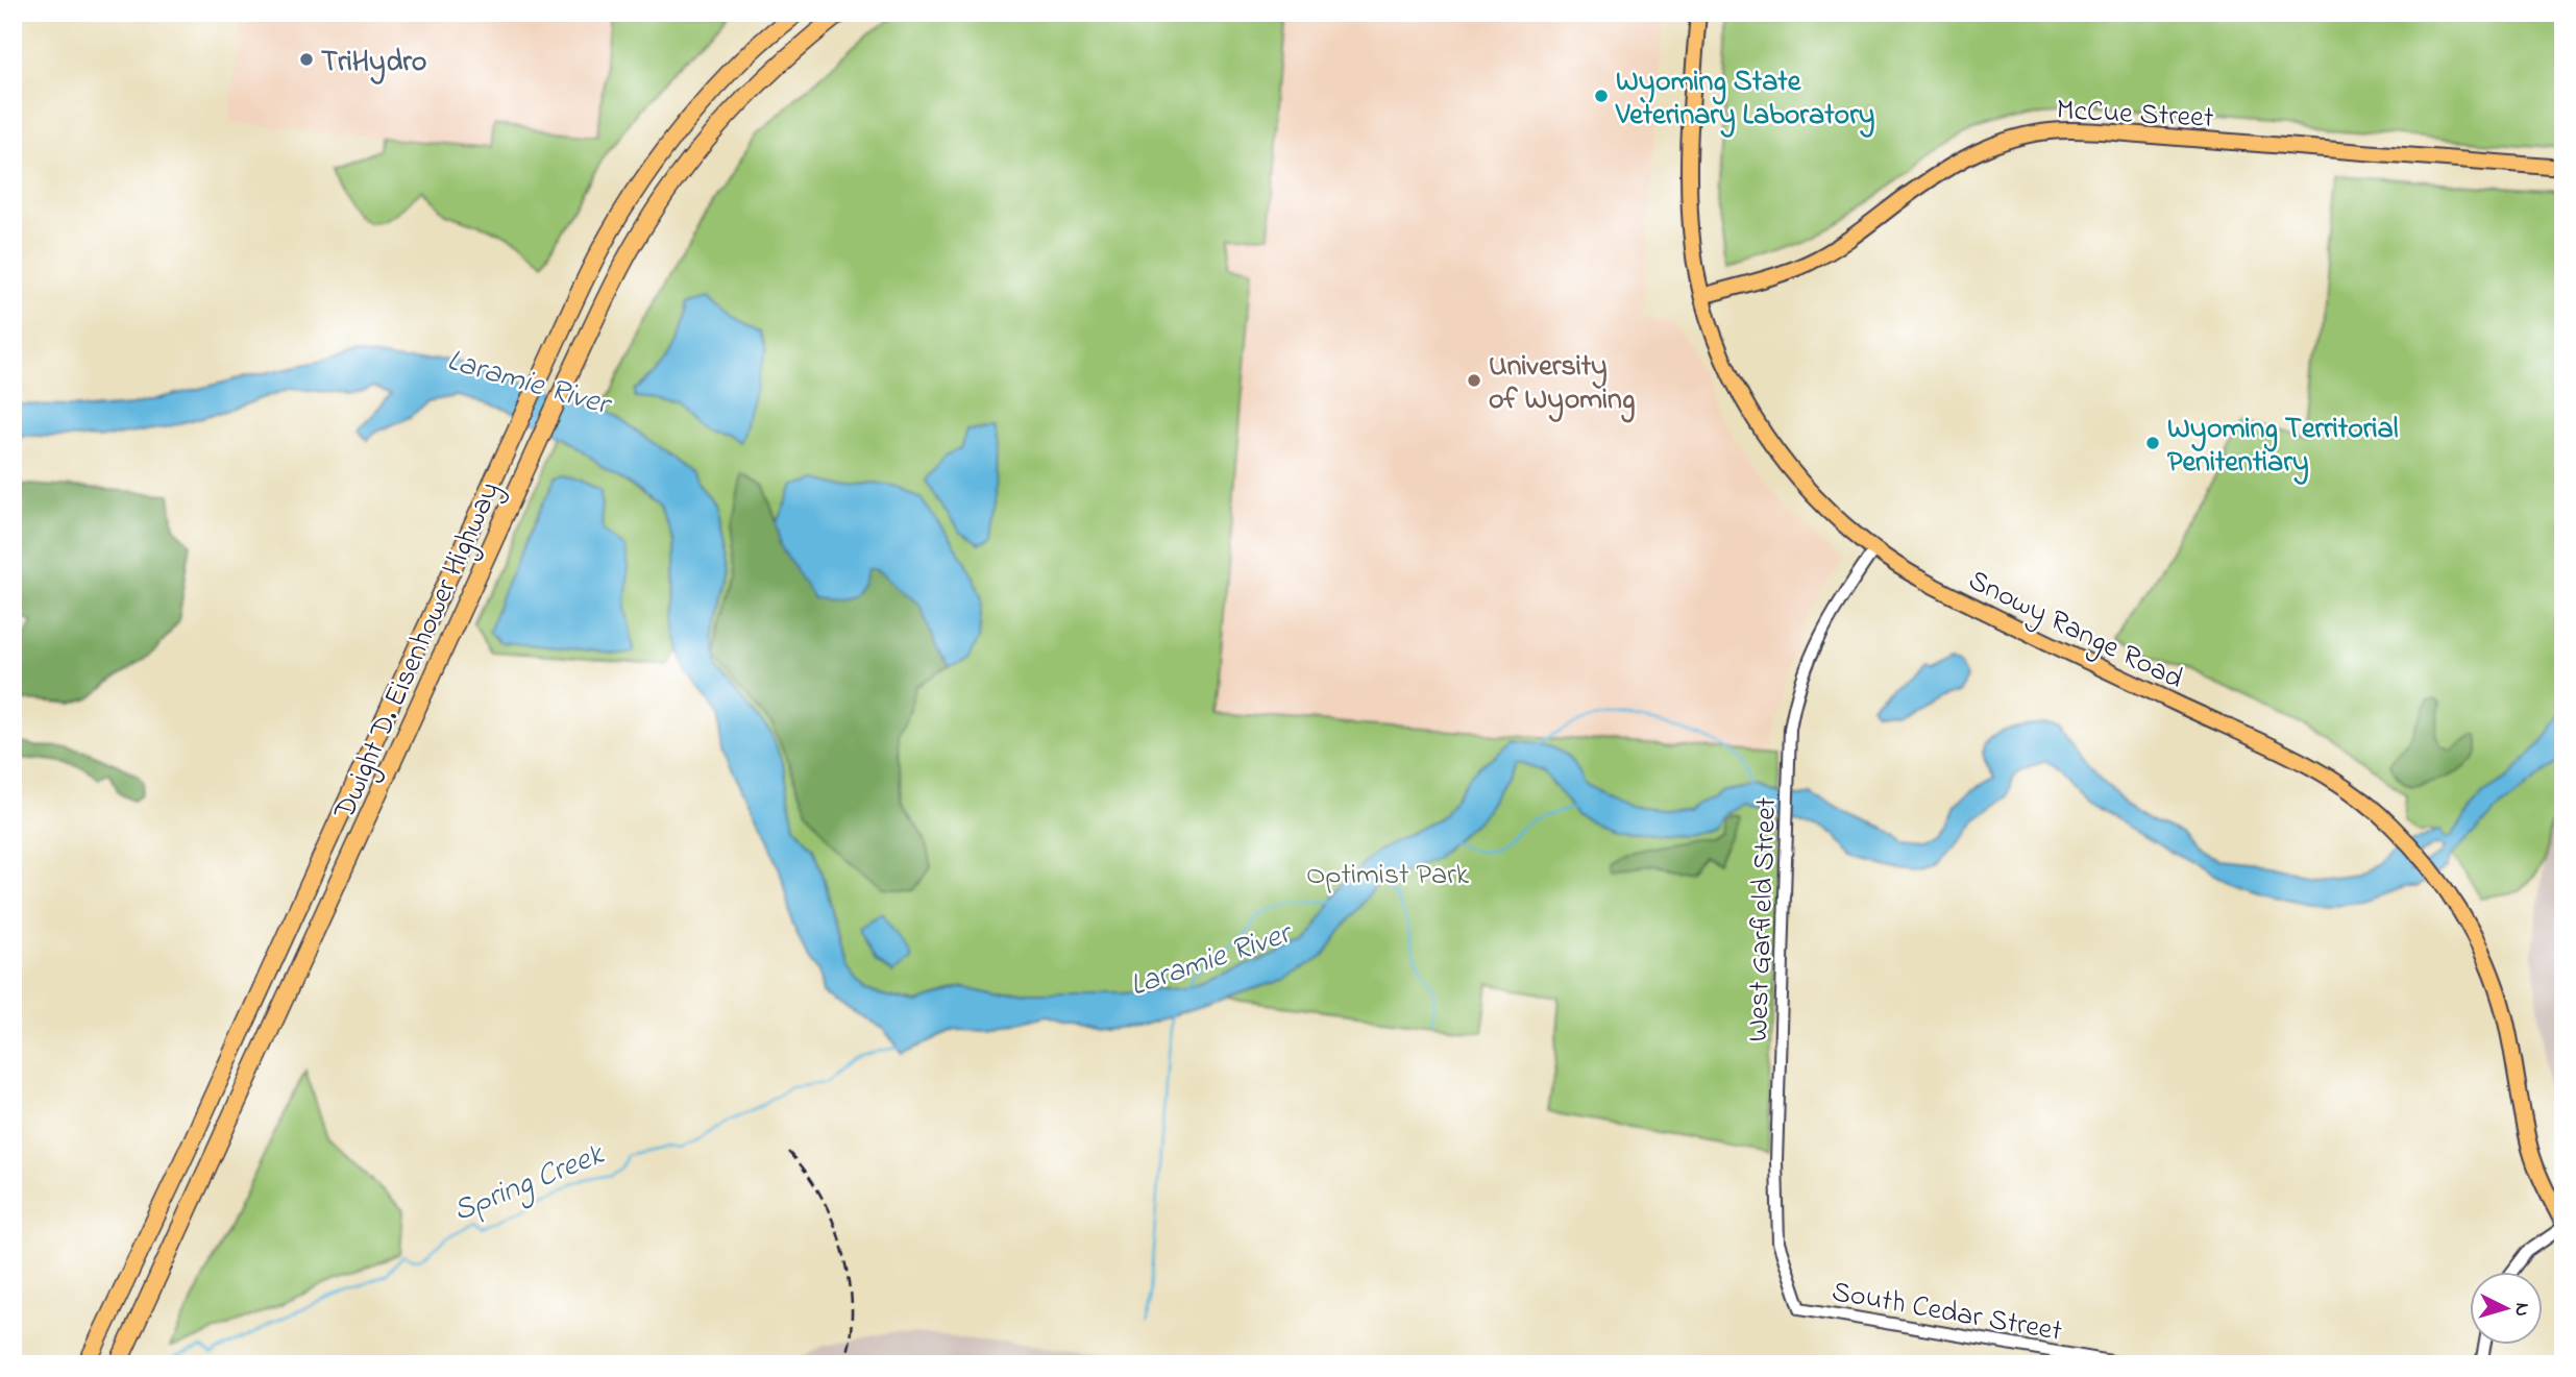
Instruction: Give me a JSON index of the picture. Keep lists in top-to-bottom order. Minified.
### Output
{"streets":{"highway":["Dwight D. Eisenhower Highway"],"main road":["McCue Street","Snowy Range Road"],"street":["West Garfield Street","South Cedar Street"]},"crossings":[["McCue Street","Snowy Range Road"],["Snowy Range Road","West Garfield Street"],["West Garfield Street","South Cedar Street"]],"water":["Laramie River","Spring Creek"],"parks":["Optimist Park"],"places":["TriHydro","Wyoming State Veterinary Laboratory","University of Wyoming","Wyoming Territorial Penitentiary"],"north":"right"}
